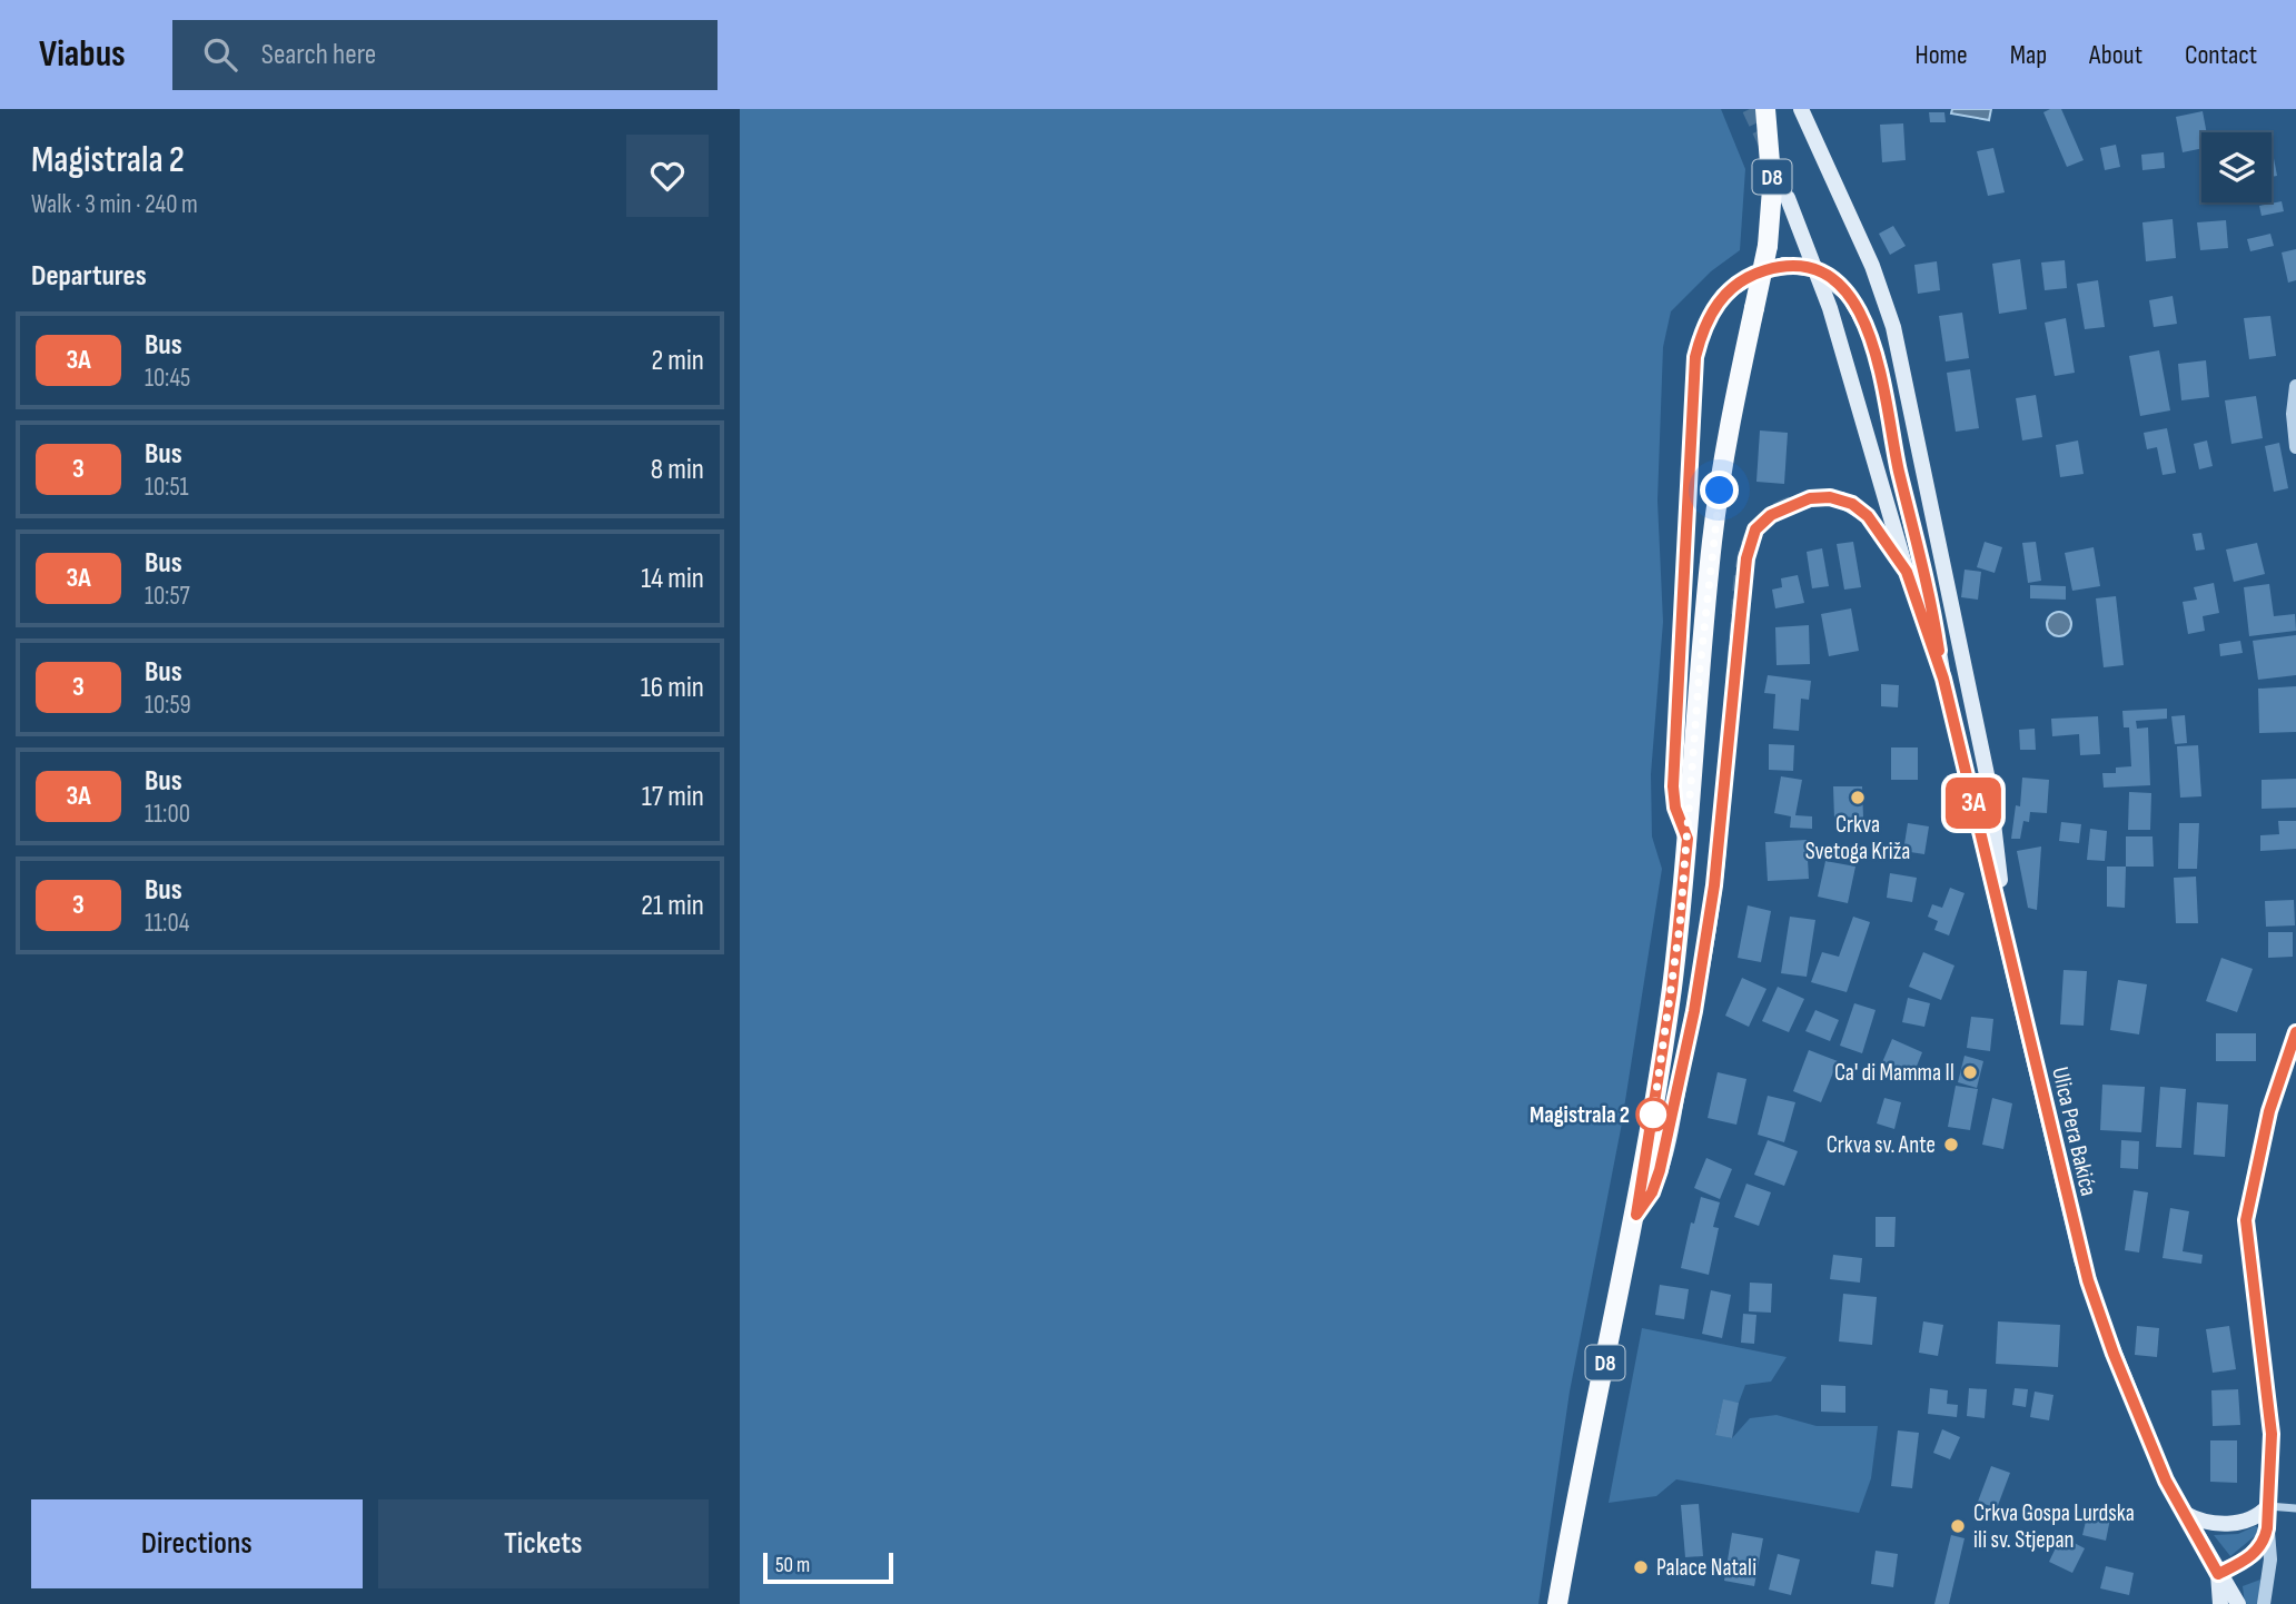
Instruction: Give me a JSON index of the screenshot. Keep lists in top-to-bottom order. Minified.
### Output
{"streets":{"main road":["D8","Ulica Pera Bakića"]},"places":["Crkva Svetoga Križa","Ca' di Mamma II","Magistrala 2","Crkva sv. Ante","Crkva Gospa Lurdska ili sv. Stjepan","Palace Natali"],"lines":["bus line 3A"],"scale_bar":"50 m","page":{"header":"Viabus","search":"Search here","nav":["Home","Map","About","Contact"],"heading":[["Magistrala 2","Walk · 3 min · 240 m"],"Departures"],"on_map":"3A","list":[{"mark":"3A","name":"Bus","note":"10:45","value":"2 min"},{"mark":"3","name":"Bus","note":"10:51","value":"8 min"},{"mark":"3A","name":"Bus","note":"10:57","value":"14 min"},{"mark":"3","name":"Bus","note":"10:59","value":"16 min"},{"mark":"3A","name":"Bus","note":"11:00","value":"17 min"},{"mark":"3","name":"Bus","note":"11:04","value":"21 min"}],"buttons":["Directions","Tickets"],"scale":"50 m"}}
